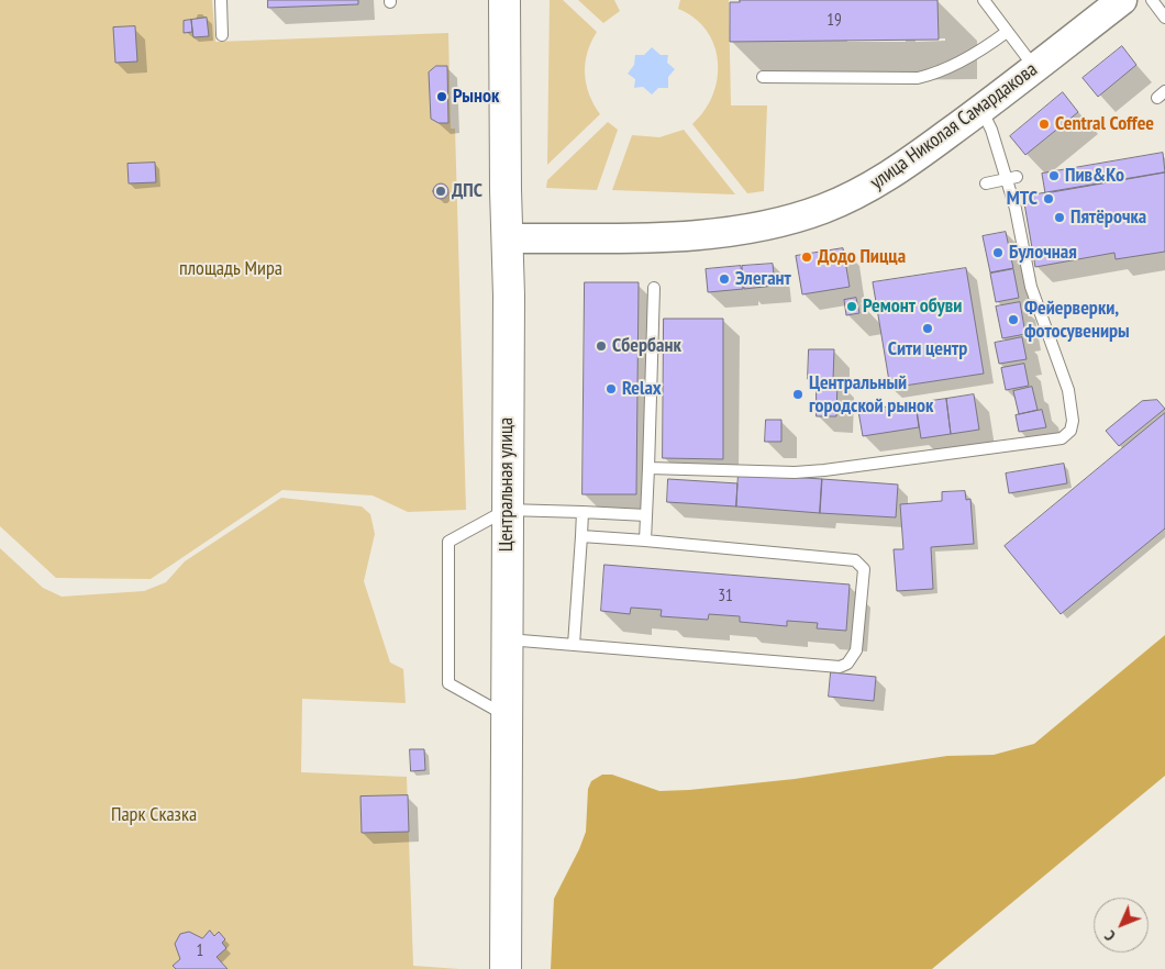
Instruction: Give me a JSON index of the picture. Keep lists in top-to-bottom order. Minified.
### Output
{"streets":{"main road":["Центральная улица"],"street":["улица Николая Самардакова"]},"crossings":[["улица Николая Самардакова","Центральная улица"]],"parks":["площадь Мира","Парк Сказка"],"places":["Рынок","Central Coffee","Пив&Ко","ДПС","МТС","Пятёрочка","Булочная","Додо Пицца","Элегант","Ремонт обуви","Фейерверки, фотосувениры","Сити центр","Сбербанк","Relax","Центральный городской рынок"],"house_numbers":["19","31","1"],"north":"bottom left"}
